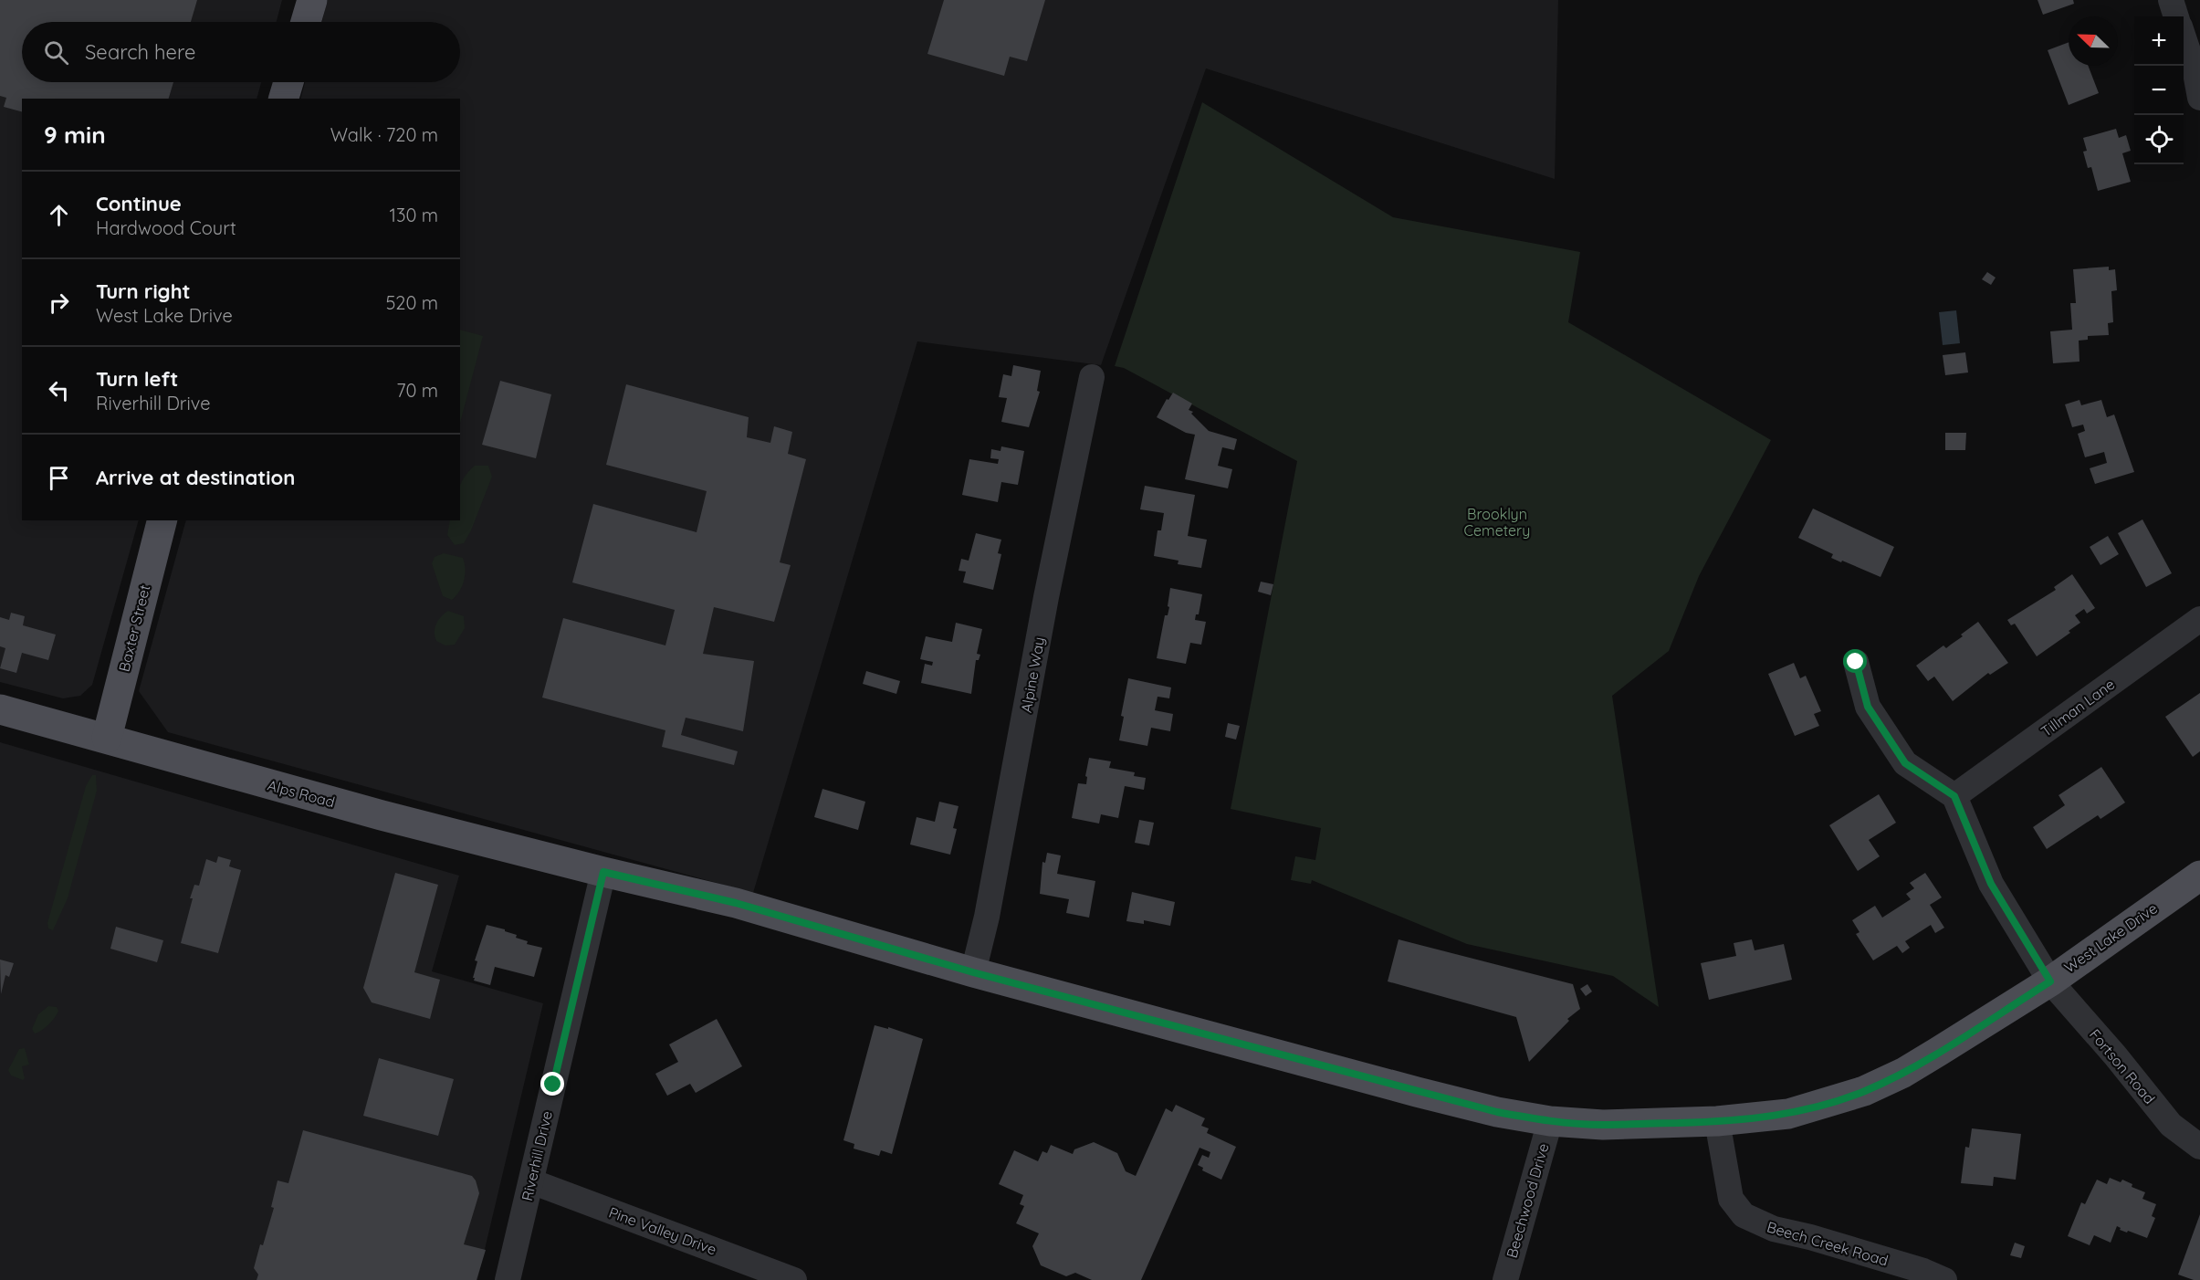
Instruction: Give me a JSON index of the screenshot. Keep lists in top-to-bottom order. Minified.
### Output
{"streets":{"main road":["Baxter Street","Alps Road","West Lake Drive"],"street":["Alpine Way","Tillman Lane","Fortson Road","Riverhill Drive","Beechwood Drive","Pine Valley Drive","Beech Creek Road"]},"crossings":[["Baxter Street","Alps Road"],["Alpine Way","West Lake Drive"],["Tillman Lane","Fortson Road"],["Alps Road","West Lake Drive"],["Alps Road","Riverhill Drive"],["West Lake Drive","Fortson Road"],["West Lake Drive","Riverhill Drive"],["West Lake Drive","Beechwood Drive"],["West Lake Drive","Beech Creek Road"],["Riverhill Drive","Pine Valley Drive"]],"parks":["Brooklyn Cemetery"],"north":"top left","page":{"map_buttons":["+","−"],"search":"Search here","heading":["9 min","Walk · 720 m"],"list":[["Continue","Hardwood Court","130 m"],["Turn right","West Lake Drive","520 m"],["Turn left","Riverhill Drive","70 m"],"Arrive at destination"]}}
